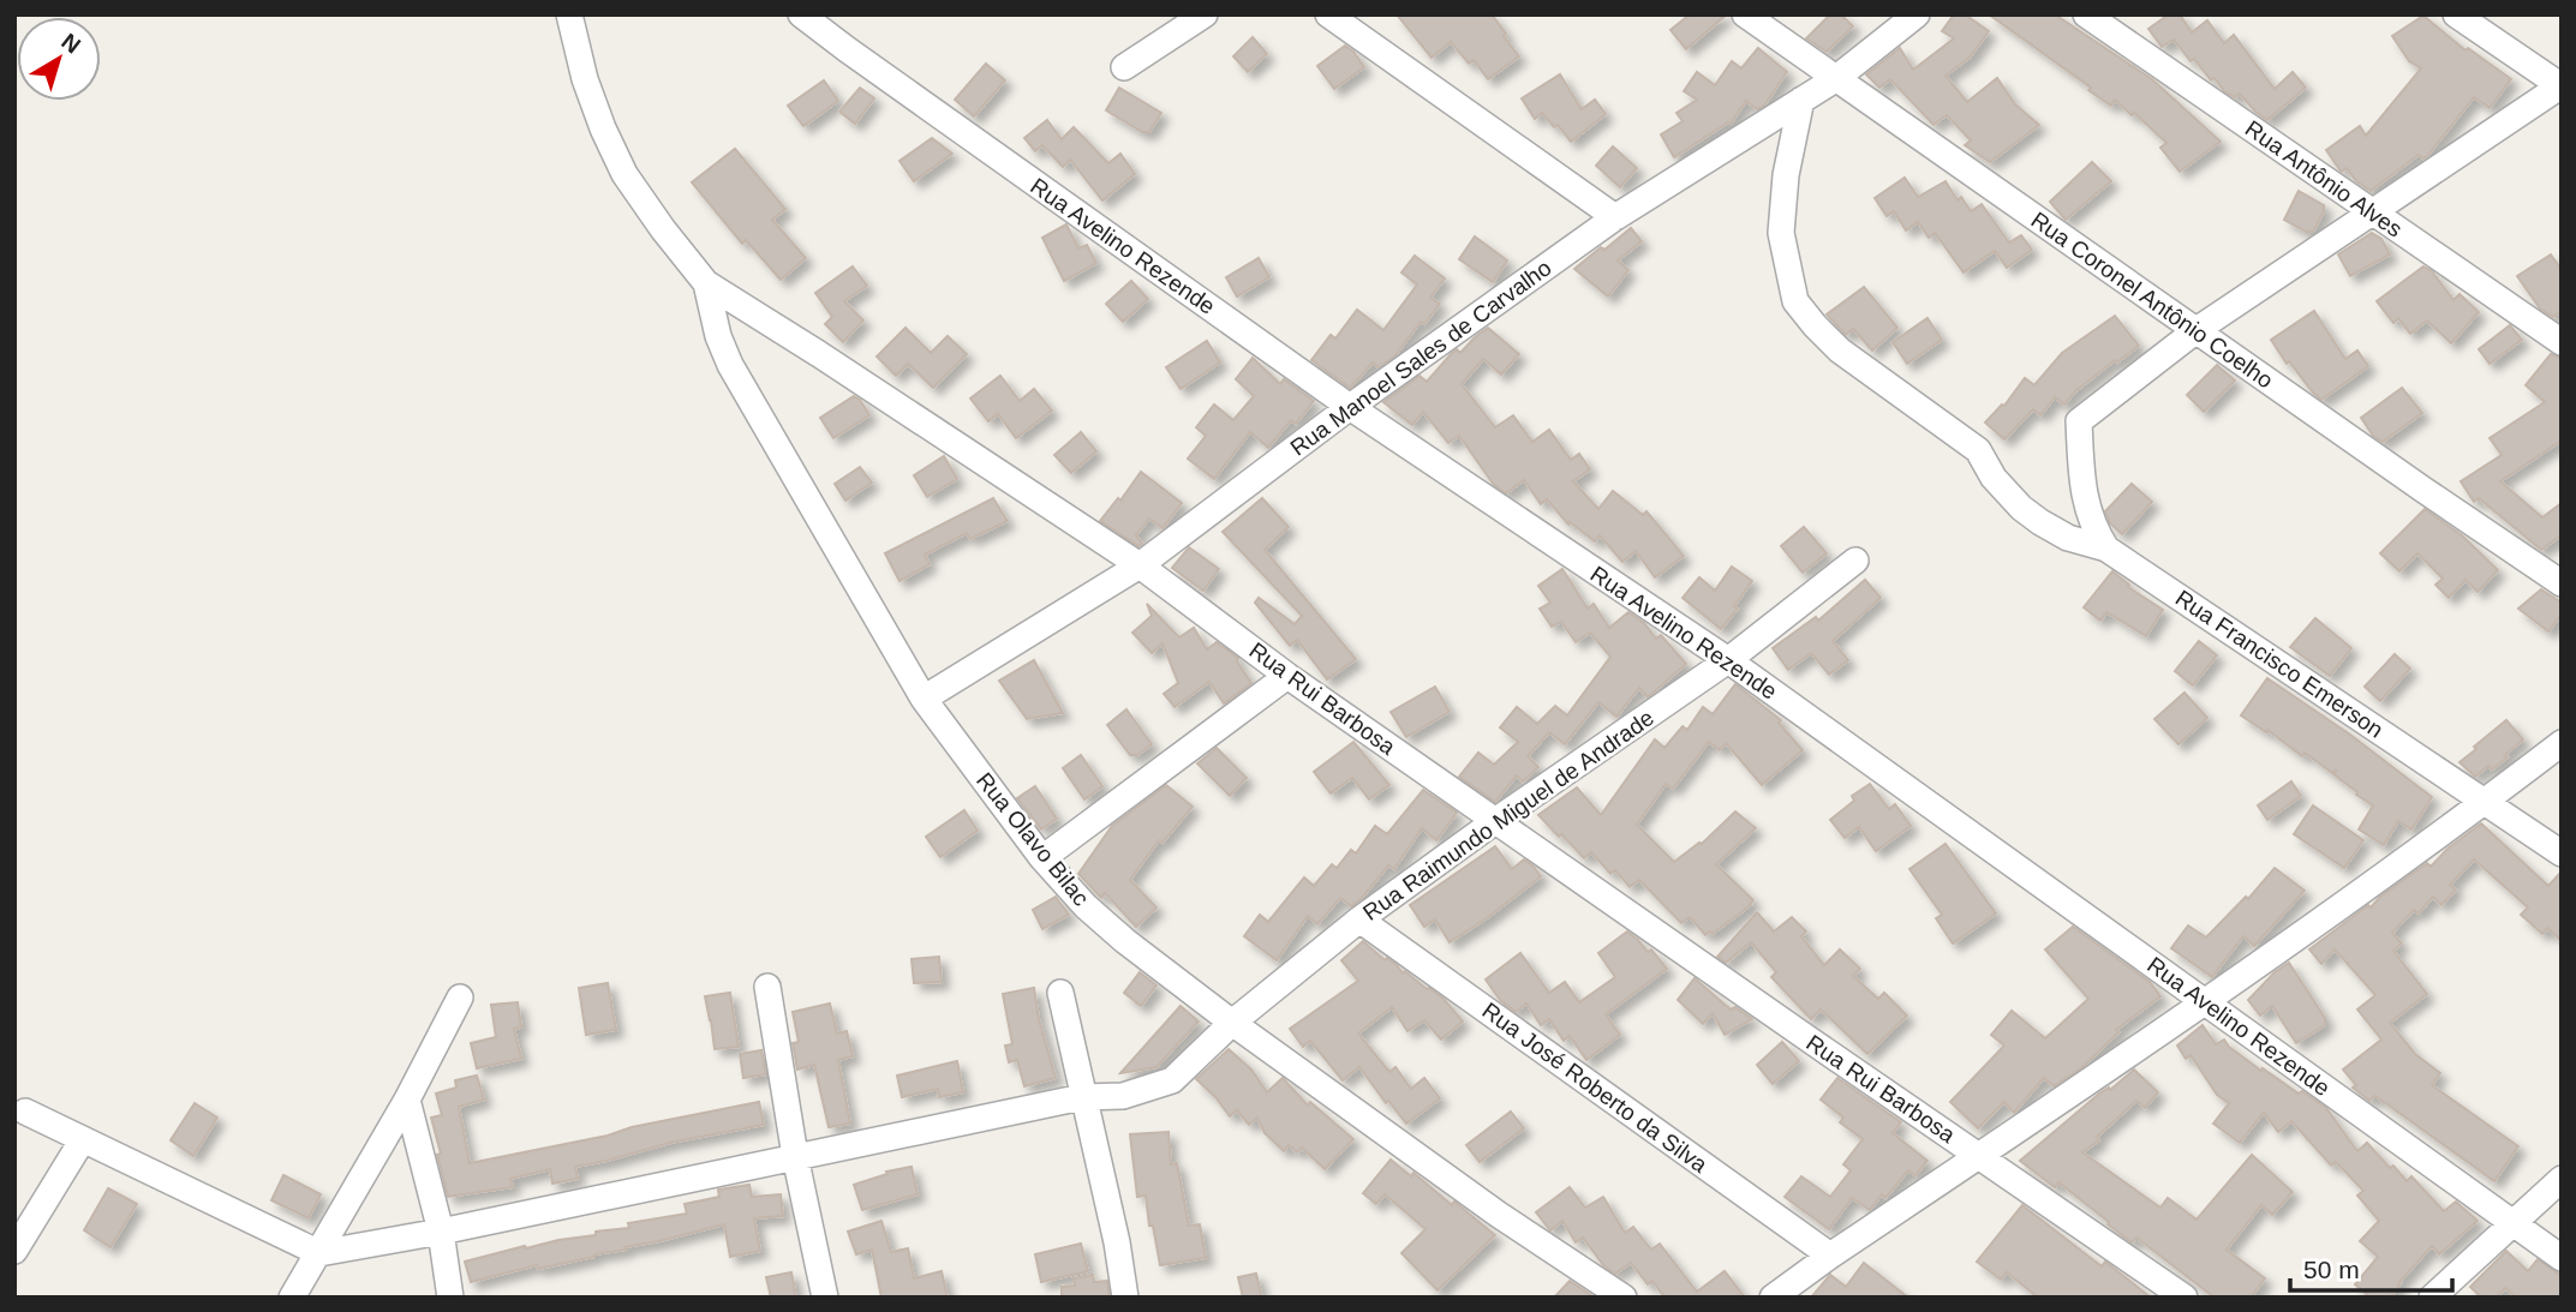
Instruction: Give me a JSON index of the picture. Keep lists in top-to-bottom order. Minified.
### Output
{"streets":{"street":["Rua Antônio Alves","Rua Avelino Rezende","Rua Coronel Antônio Coelho","Rua Manoel Sales de Carvalho","Rua Francisco Emerson","Rua Rui Barbosa","Rua Raimundo Miguel de Andrade","Rua Olavo Bilac","Rua José Roberto da Silva"]},"crossings":[["Rua Avelino Rezende","Rua Manoel Sales de Carvalho"],["Rua Avelino Rezende","Rua Raimundo Miguel de Andrade"],["Rua Coronel Antônio Coelho","Rua Manoel Sales de Carvalho"],["Rua Coronel Antônio Coelho","Rua Francisco Emerson"],["Rua Manoel Sales de Carvalho","Rua Rui Barbosa"],["Rua Manoel Sales de Carvalho","Rua Olavo Bilac"],["Rua Rui Barbosa","Rua Raimundo Miguel de Andrade"],["Rua Rui Barbosa","Rua Olavo Bilac"],["Rua Raimundo Miguel de Andrade","Rua Olavo Bilac"],["Rua Raimundo Miguel de Andrade","Rua José Roberto da Silva"]],"scale_bar":"50 m","north":"top right"}
